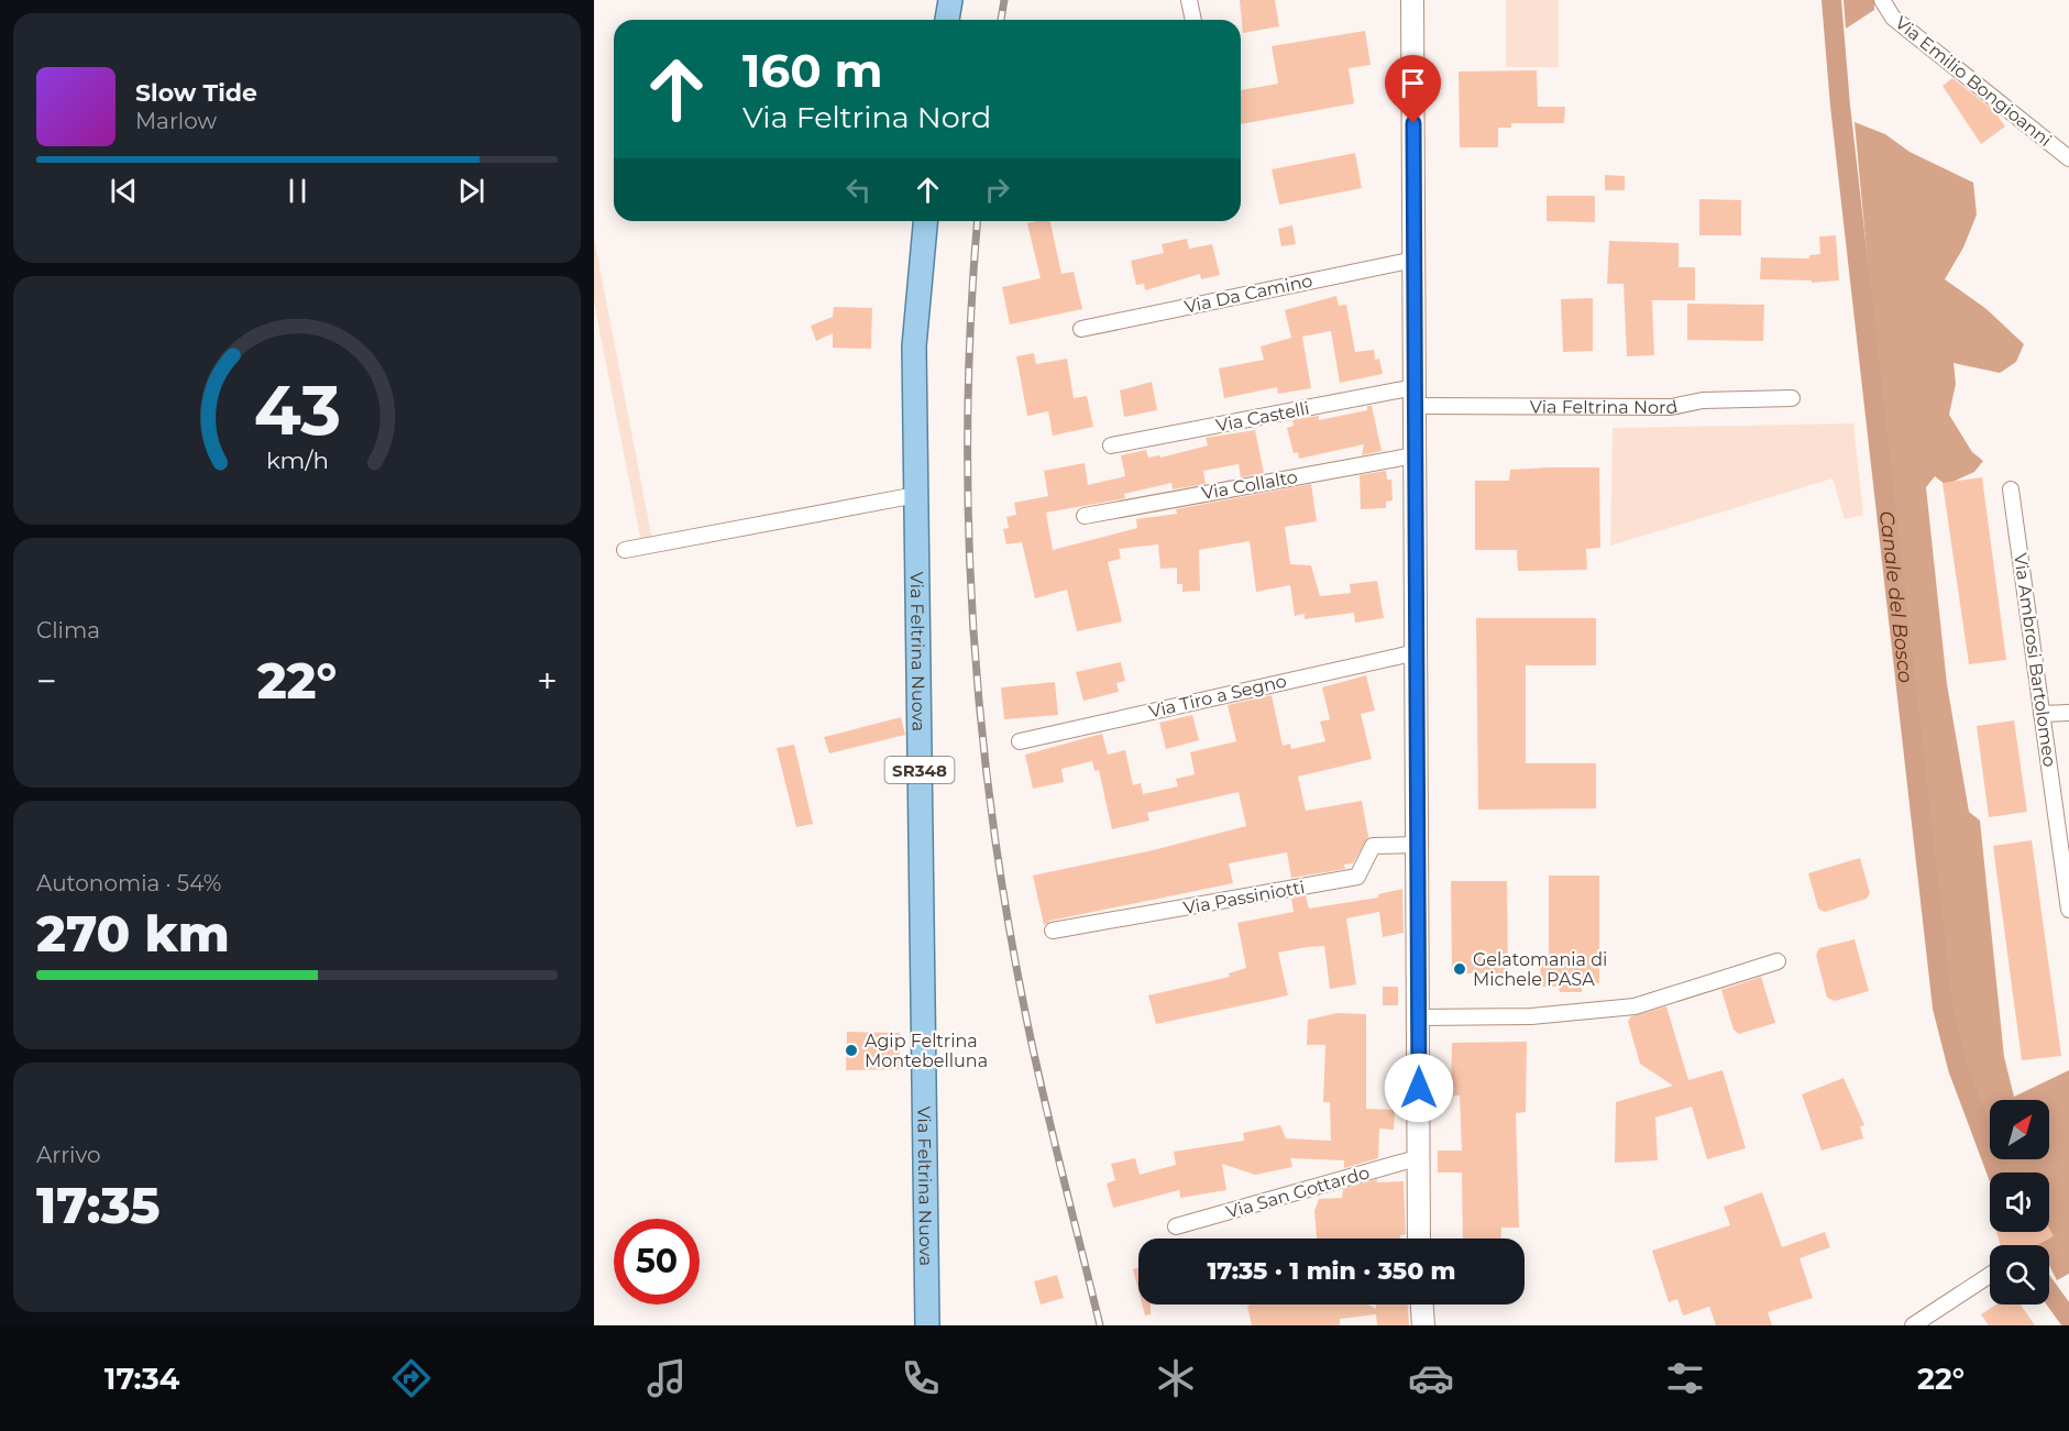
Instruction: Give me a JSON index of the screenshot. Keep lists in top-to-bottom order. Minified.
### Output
{"streets":{"main road":["Via Feltrina Nuova","SR348"],"street":["Via Emilio Bongioanni","Via Da Camino","Via Feltrina Nord","Via Castelli","Via Collalto","Via Ambrosi Bartolomeo","Via Tiro a Segno","Via Passiniotti","Via San Gottardo"]},"crossings":[["Via Feltrina Nord","Via Castelli"]],"water":["Canale del Bosco"],"places":["Gelatomania di Michele PASA","Agip Feltrina Montebelluna"],"north":"top right","page":{"turn":["160 m","Via Feltrina Nord"],"song":["Slow Tide","Marlow"],"tile":["Clima",["Autonomia · 54%","270 km"],["Arrivo","17:35"]],"heat":["−","22°","+"],"limit":"50","trip":"17:35 · 1 min · 350 m","tabs":["17:34","22°"],"gauge":["43","km/h"]}}
